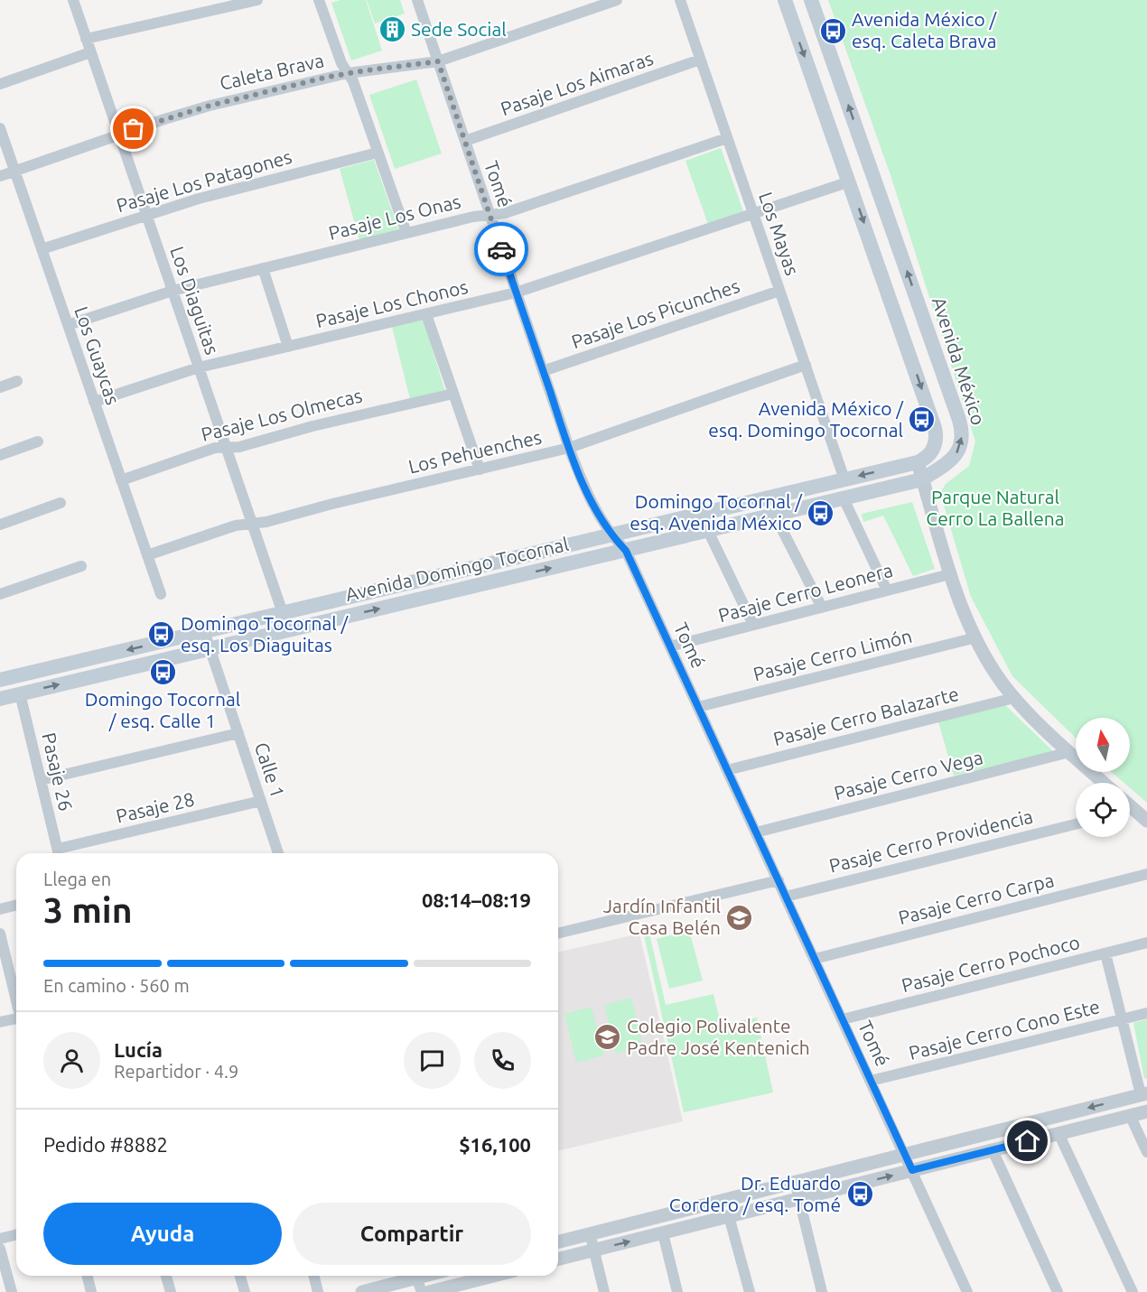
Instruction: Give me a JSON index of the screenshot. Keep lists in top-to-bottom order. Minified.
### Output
{"streets":{"main road":["Avenida México","Avenida Domingo Tocornal"],"street":["Caleta Brava","Pasaje Los Aimaras","Pasaje Los Patagones","Tomé","Pasaje Los Onas","Los Mayas","Los Diaguitas","Pasaje Los Chonos","Pasaje Los Picunches","Los Guaycas","Pasaje Los Olmecas","Los Pehuenches","Pasaje Cerro Leonera","Pasaje Cerro Limón","Pasaje Cerro Balazarte","Calle 1","Pasaje 26","Pasaje Cerro Vega","Pasaje 28","Pasaje Cerro Providencia","Pasaje Cerro Carpa","Pasaje Cerro Pochoco","Pasaje Cerro Cono Este"]},"crossings":[["Caleta Brava","Tomé"],["Caleta Brava","Los Diaguitas"],["Caleta Brava","Los Guaycas"],["Pasaje Los Aimaras","Tomé"],["Pasaje Los Aimaras","Los Mayas"],["Pasaje Los Patagones","Los Diaguitas"],["Pasaje Los Patagones","Los Guaycas"],["Tomé","Pasaje Los Onas"],["Tomé","Pasaje Los Chonos"],["Tomé","Pasaje Los Picunches"],["Tomé","Los Pehuenches"],["Tomé","Avenida Domingo Tocornal"],["Tomé","Pasaje Cerro Leonera"],["Tomé","Pasaje Cerro Limón"],["Tomé","Pasaje Cerro Balazarte"],["Tomé","Pasaje Cerro Vega"],["Tomé","Pasaje Cerro Providencia"],["Tomé","Pasaje Cerro Carpa"],["Tomé","Pasaje Cerro Pochoco"],["Tomé","Pasaje Cerro Cono Este"],["Pasaje Los Onas","Los Mayas"],["Pasaje Los Onas","Los Diaguitas"],["Pasaje Los Onas","Los Guaycas"],["Los Mayas","Pasaje Los Chonos"],["Los Mayas","Pasaje Los Picunches"],["Los Mayas","Los Pehuenches"],["Los Mayas","Avenida Domingo Tocornal"],["Los Diaguitas","Pasaje Los Chonos"],["Los Diaguitas","Pasaje Los Olmecas"],["Los Diaguitas","Los Pehuenches"],["Los Diaguitas","Avenida Domingo Tocornal"],["Pasaje Los Chonos","Los Guaycas"],["Los Guaycas","Pasaje Los Olmecas"],["Los Guaycas","Los Pehuenches"],["Avenida México","Avenida Domingo Tocornal"],["Avenida Domingo Tocornal","Calle 1"],["Avenida Domingo Tocornal","Pasaje 26"],["Calle 1","Pasaje 28"]],"parks":["Parque Natural Cerro La Ballena"],"places":{"building":["Sede Social"],"bus stop":["Avenida México / esq. Caleta Brava","Avenida México / esq. Domingo Tocornal","Domingo Tocornal / esq. Avenida México","Domingo Tocornal / esq. Los Diaguitas","Domingo Tocornal / esq. Calle 1","Dr. Eduardo Cordero / esq. Tomé"],"school or university":["Jardín Infantil Casa Belén","Colegio Polivalente Padre José Kentenich"]},"north":"top","page":{"heading":["3 min","Llega en","08:14–08:19"],"panel":["Lucía","Repartidor · 4.9","Pedido #8882","$16,100"],"bar":"En camino · 560 m","buttons":["Ayuda","Compartir"]}}
